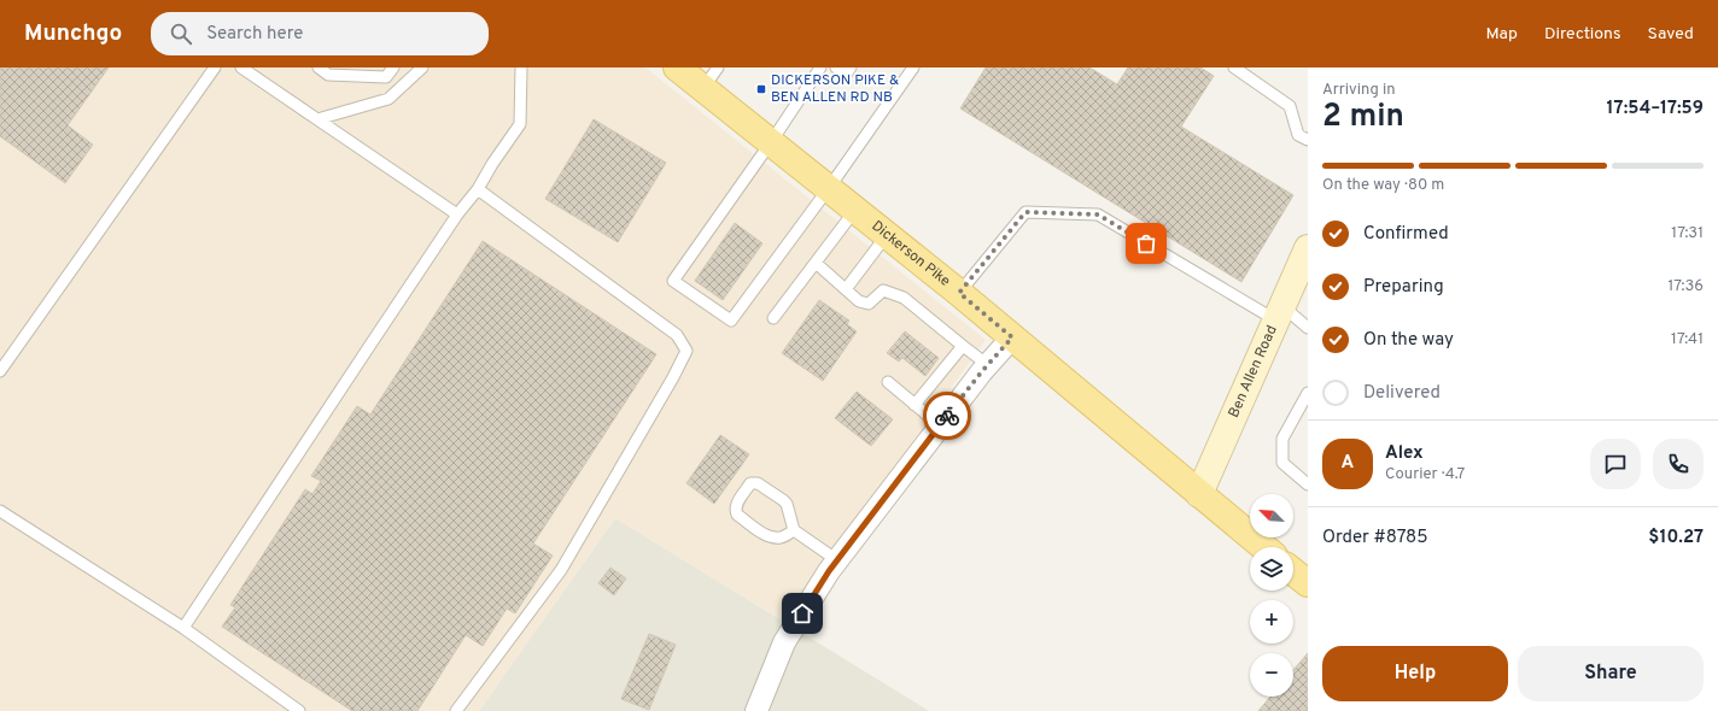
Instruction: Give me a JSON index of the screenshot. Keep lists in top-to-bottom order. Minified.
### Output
{"streets":{"main road":["Dickerson Pike"],"street":["Ben Allen Road"]},"crossings":[["Dickerson Pike","Ben Allen Road"]],"places":{"transit":["DICKERSON PIKE & BEN ALLEN RD NB"]},"north":"top left","page":{"header":"Munchgo","search":"Search here","nav":["Map","Directions","Saved"],"heading":["2 min","Arriving in","17:54–17:59"],"panel":["Alex","Courier · 4.7","Order #8785","$10.27"],"bar":"On the way · 80 m","list":[["Confirmed","17:31"],["Preparing","17:36"],["On the way","17:41"],"Delivered"],"round":"A","map_buttons":["+","−"],"buttons":["Help","Share"]}}
